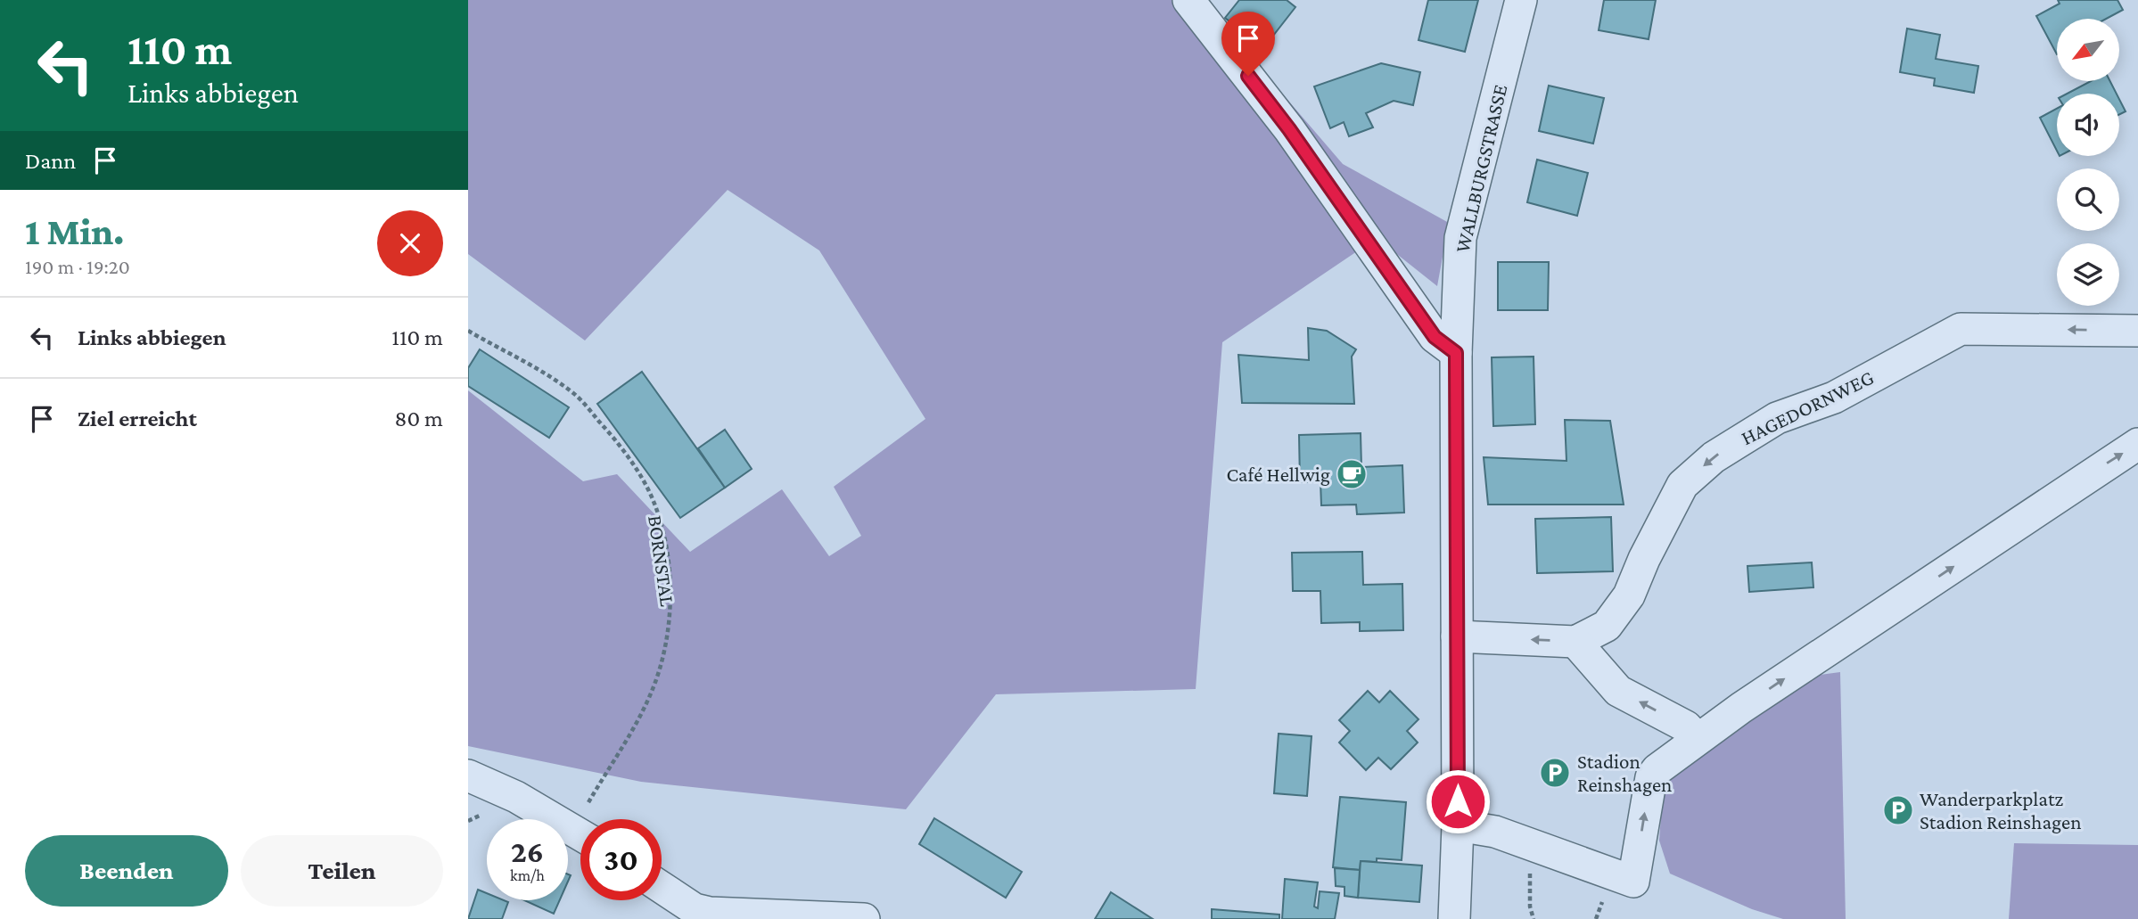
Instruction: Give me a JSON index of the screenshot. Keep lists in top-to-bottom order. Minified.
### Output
{"streets":{"street":["WALLBURGSTRASSE","HAGEDORNWEG"],"path":["BORNSTAL"]},"crossings":[["WALLBURGSTRASSE","HAGEDORNWEG"]],"places":{"cafe":["Café Hellwig"],"parking":["Stadion Reinshagen","Wanderparkplatz Stadion Reinshagen"]},"north":"bottom left","page":{"turn":["110 m","Links abbiegen"],"then":"Dann","heading":["1 Min.","190 m · 19:20"],"list":[{"name":"Links abbiegen","value":"110 m"},{"name":"Ziel erreicht","value":"80 m"}],"speed":"26 km/h","limit":"30","buttons":["Beenden","Teilen"]}}
